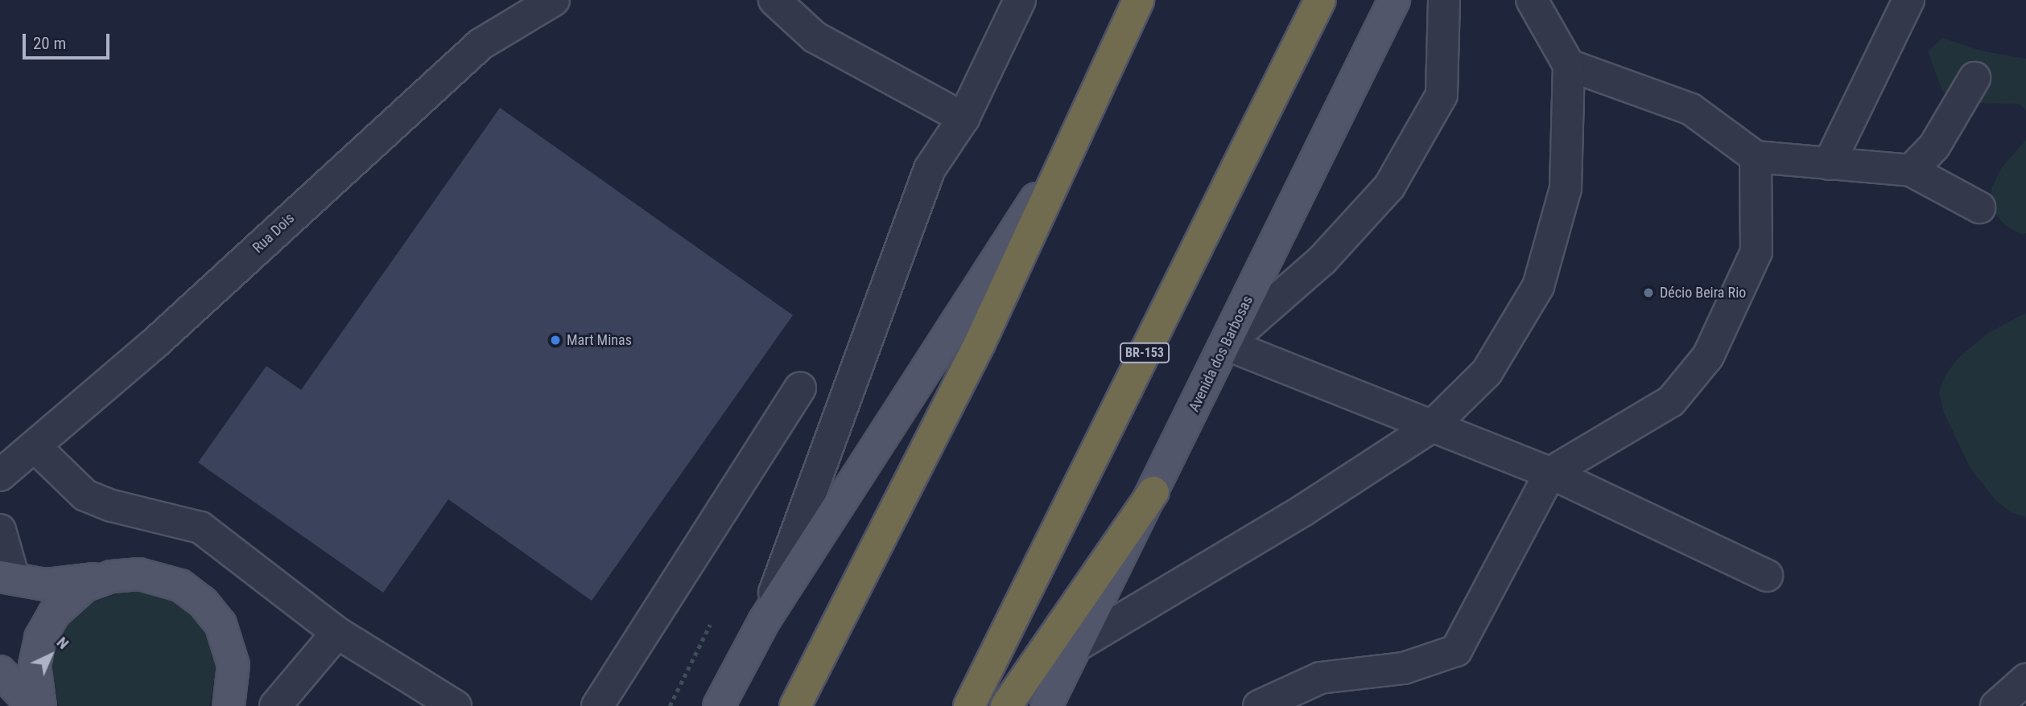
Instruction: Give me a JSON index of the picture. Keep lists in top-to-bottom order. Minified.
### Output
{"streets":{"highway":["BR-153"],"main road":["Avenida dos Barbosas"],"street":["Rua Dois"]},"places":["Décio Beira Rio","Mart Minas"],"scale_bar":"20 m","north":"top right"}
